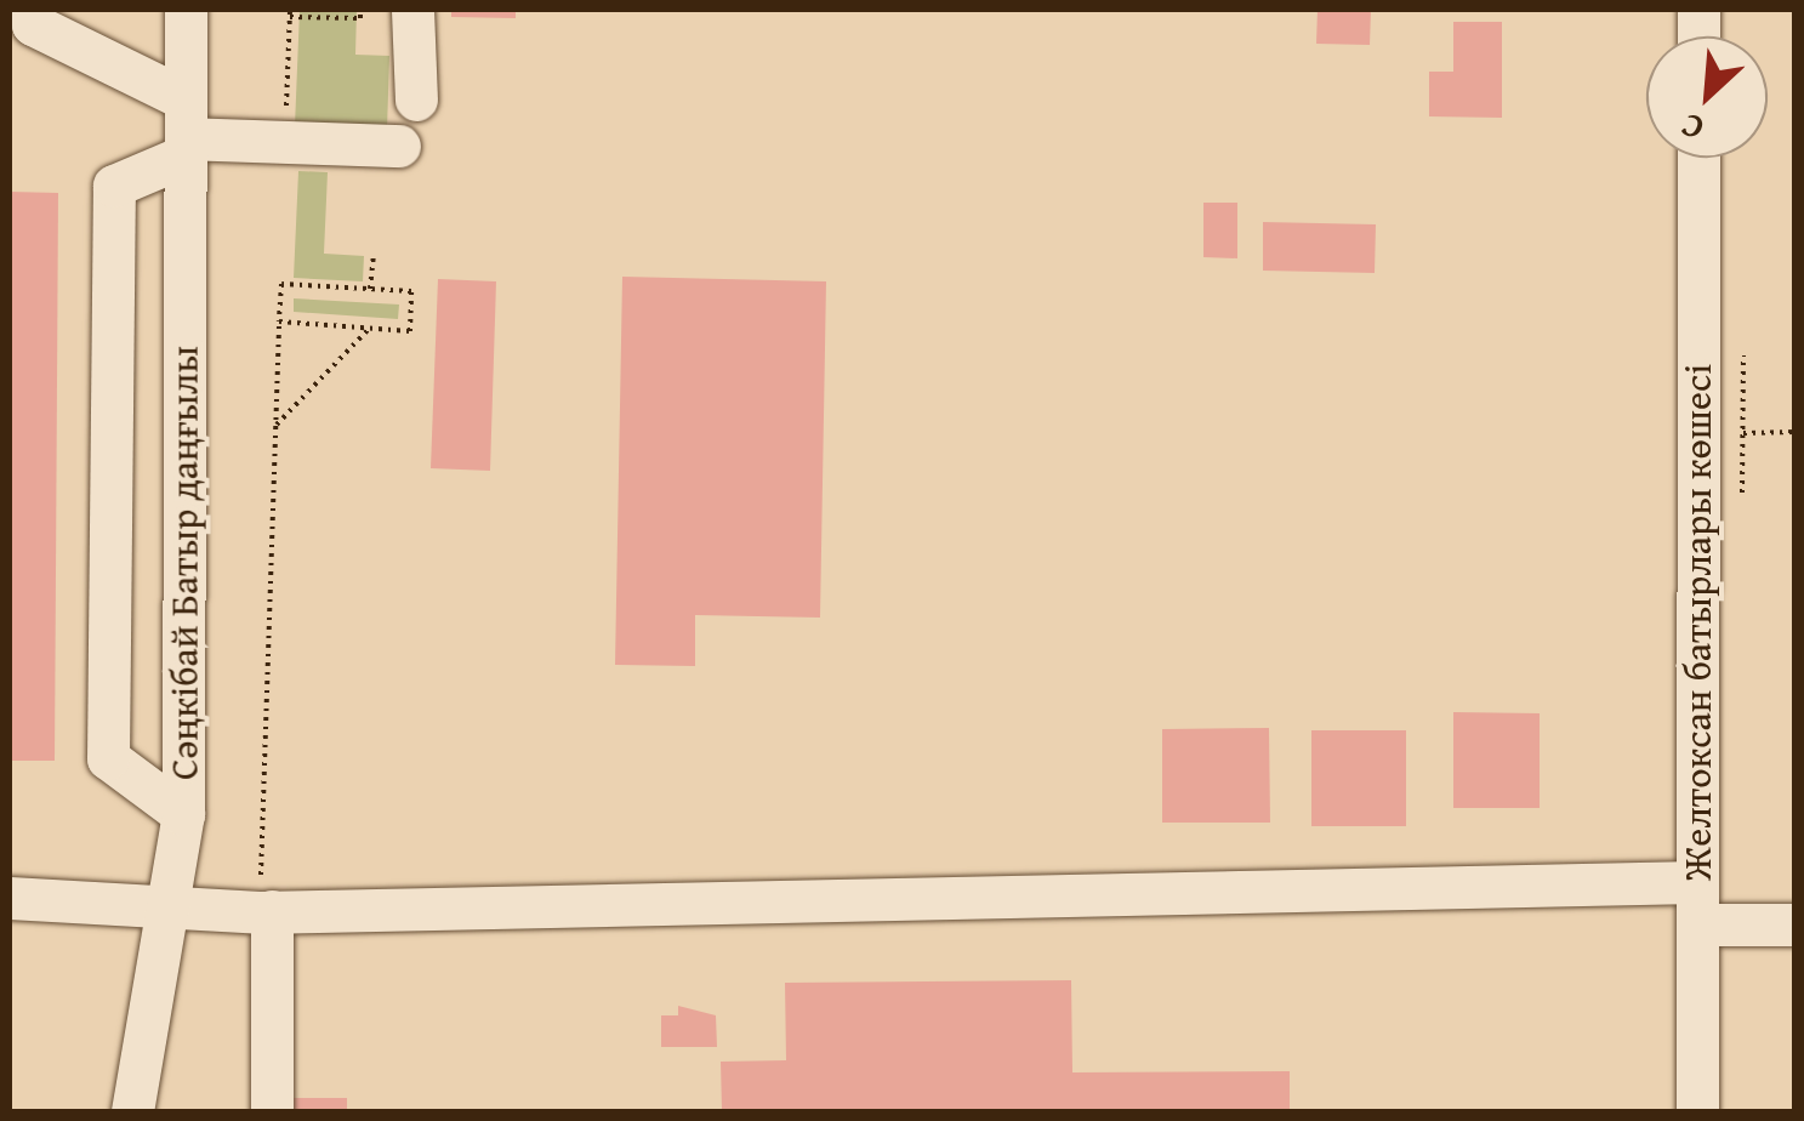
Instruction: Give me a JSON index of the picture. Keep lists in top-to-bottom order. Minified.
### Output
{"streets":{"street":["Сәңкібай Батыр даңғылы","Желтоксан батырлары көшесі"]},"north":"bottom left"}
